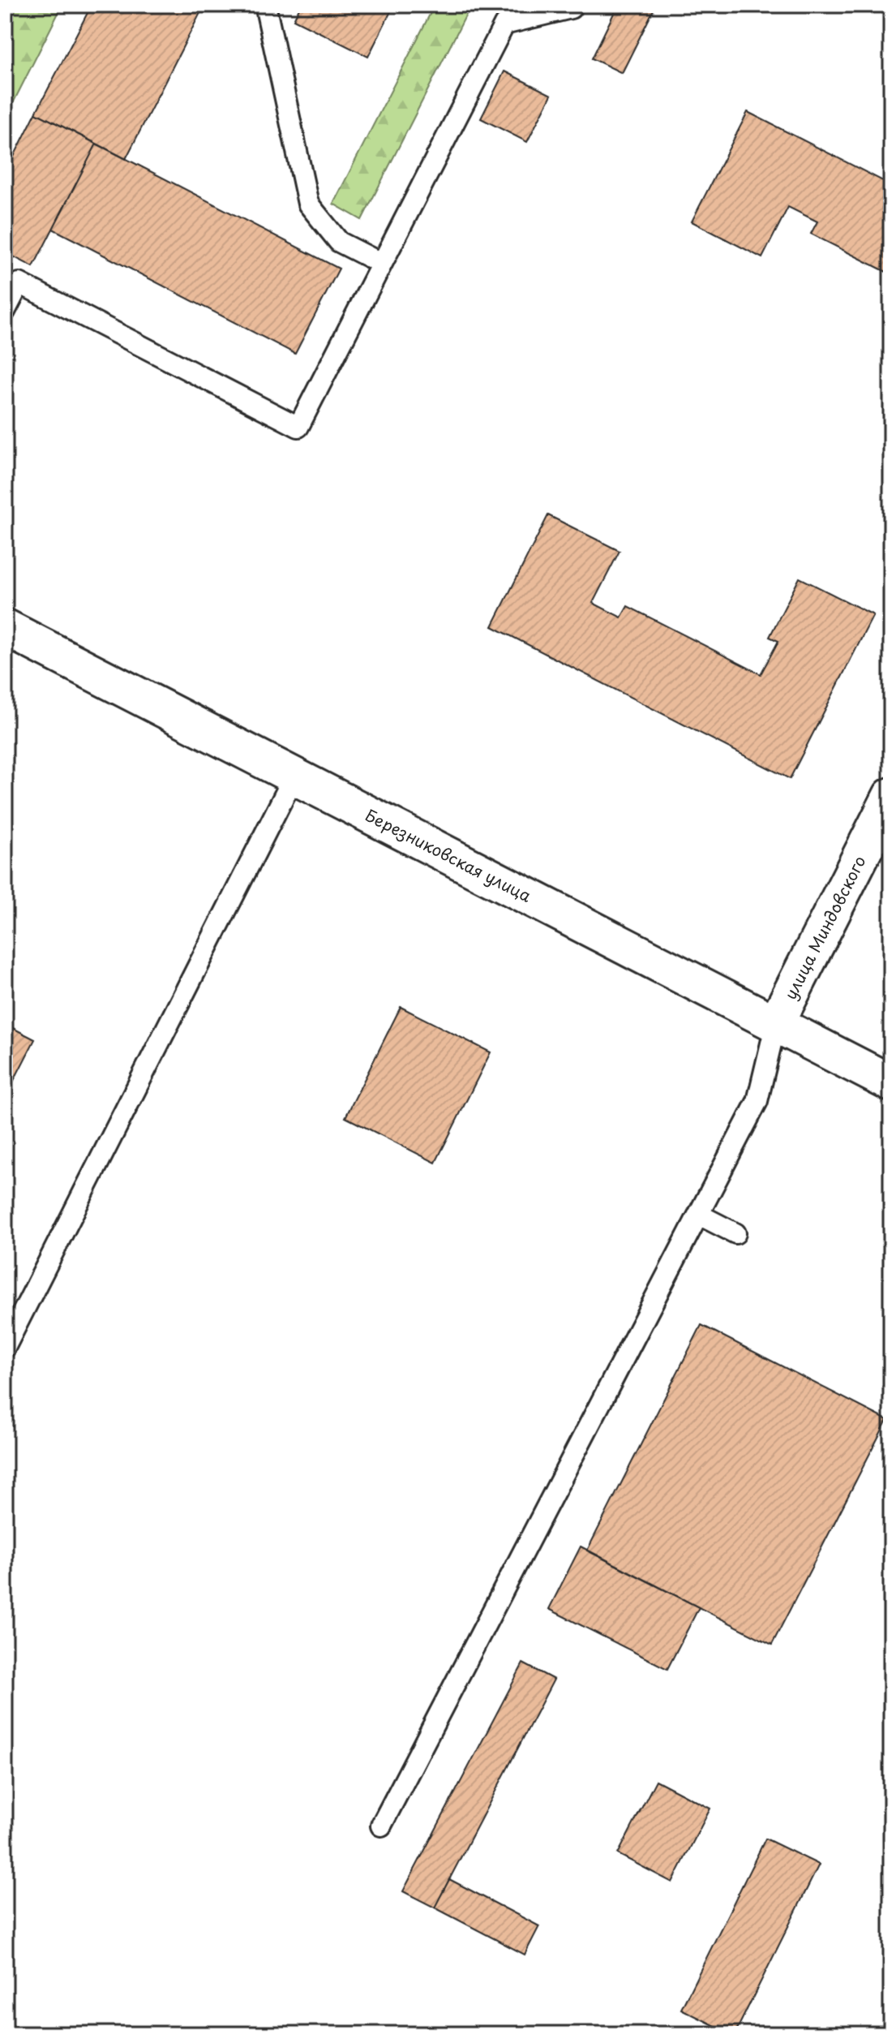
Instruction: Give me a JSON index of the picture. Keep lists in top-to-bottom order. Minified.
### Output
{"streets":{"street":["Березниковская улица","улица Миндовского"]},"crossings":[["Березниковская улица","улица Миндовского"]]}
